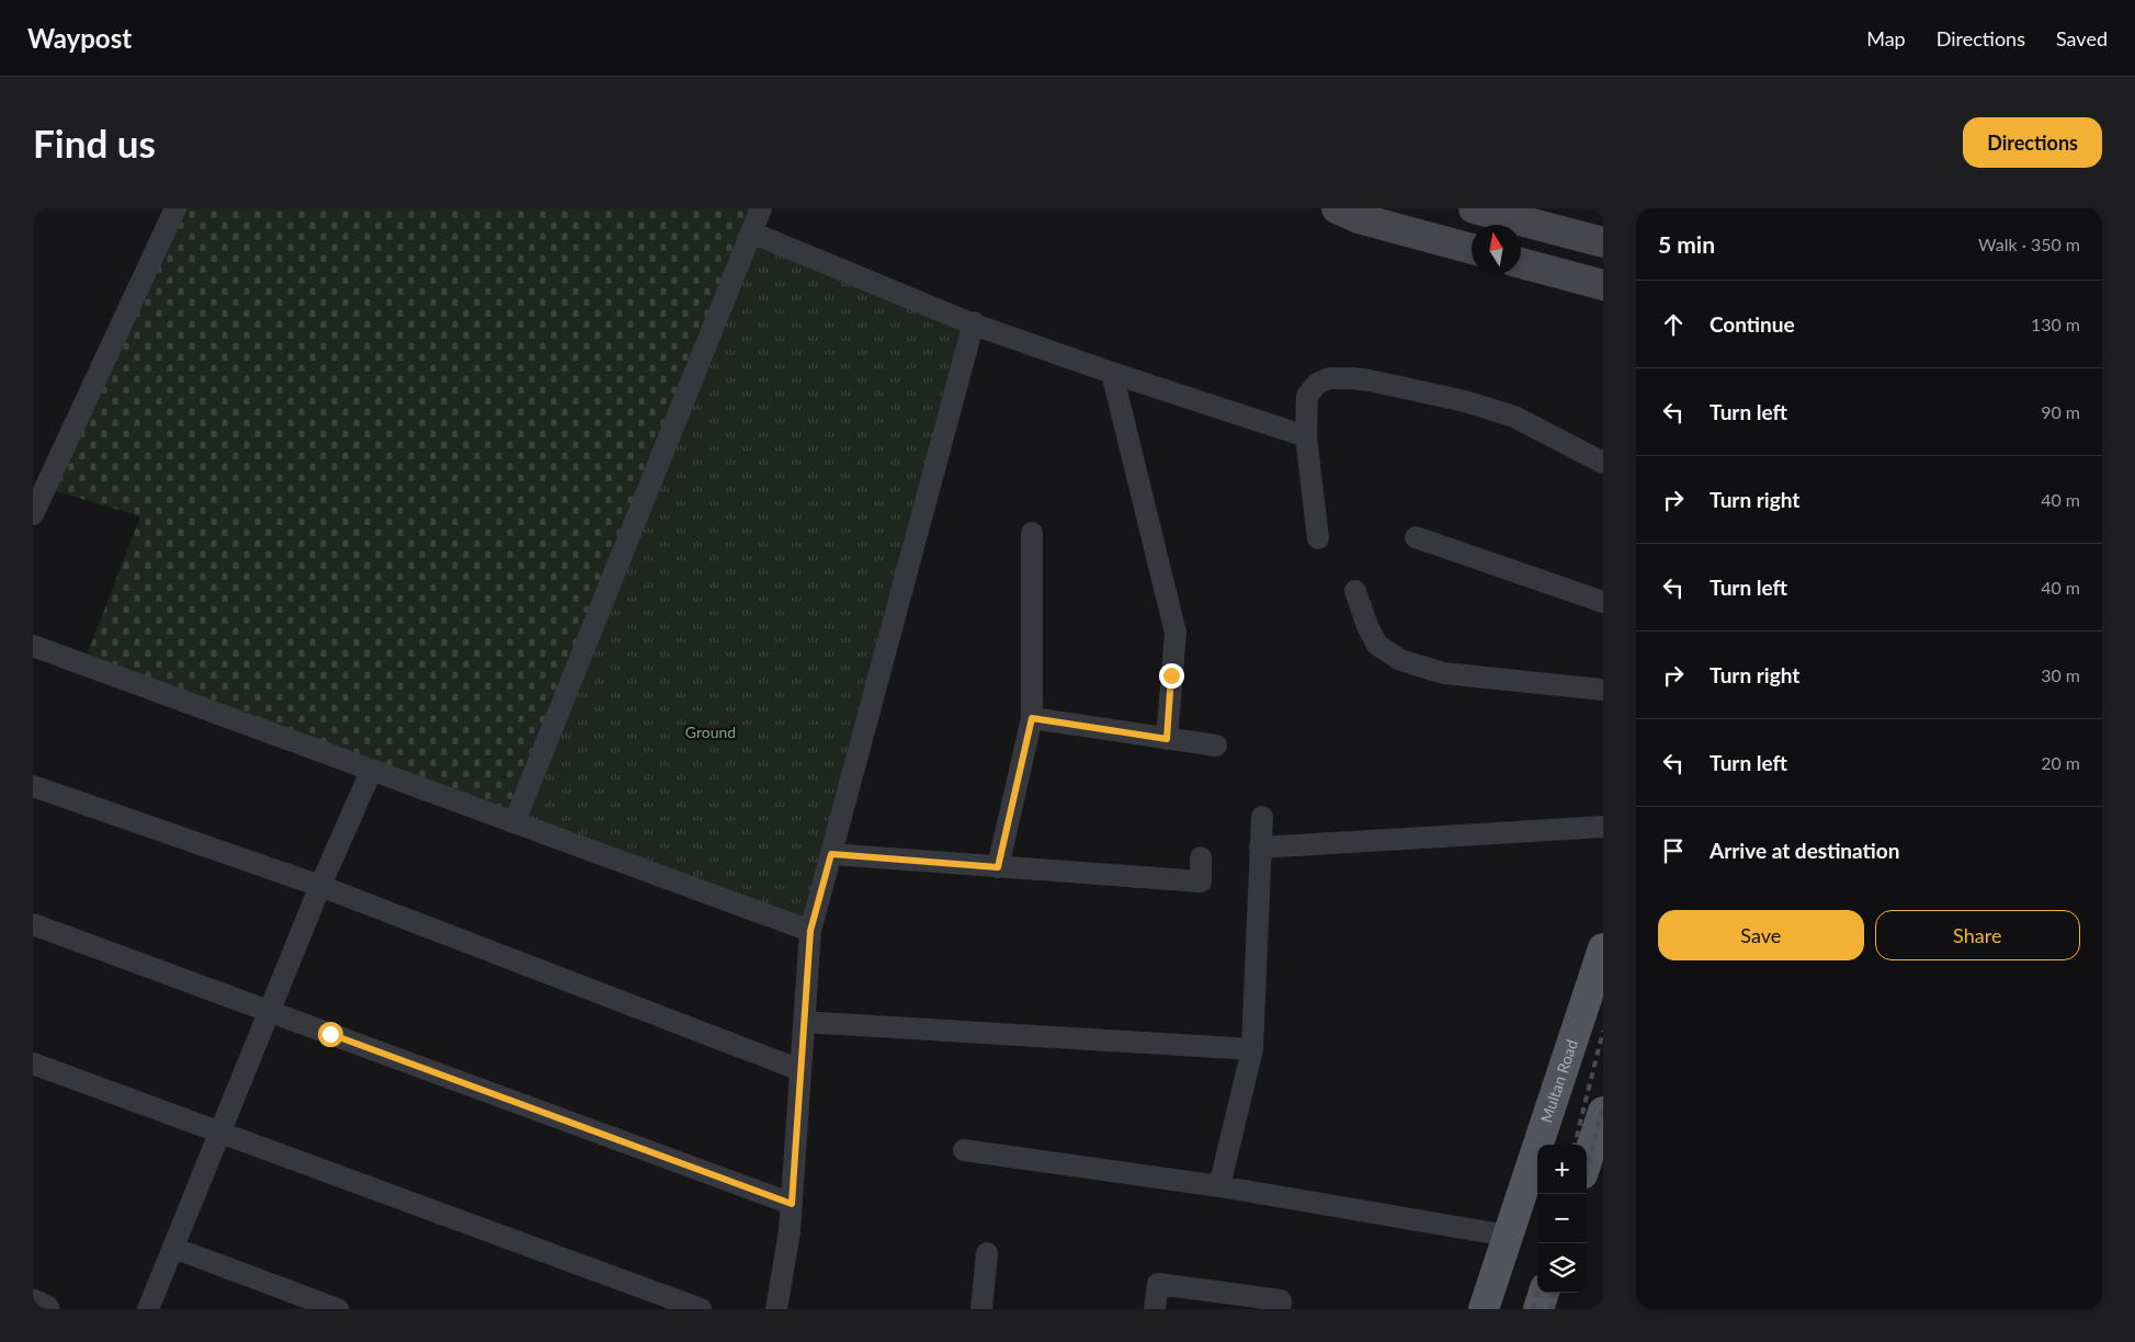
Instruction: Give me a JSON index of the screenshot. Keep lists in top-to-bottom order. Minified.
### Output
{"streets":{"main road":["Multan Road"]},"parks":["Ground"],"north":"top","page":{"header":"Waypost","nav":["Map","Directions","Saved"],"buttons":["Directions",["Save","Share"]],"title":"Find us","heading":["5 min","Walk · 350 m"],"list":[["Continue","130 m"],["Turn left","90 m"],["Turn right","40 m"],["Turn left","40 m"],["Turn right","30 m"],["Turn left","20 m"],"Arrive at destination"],"map_buttons":["+","−"]}}
